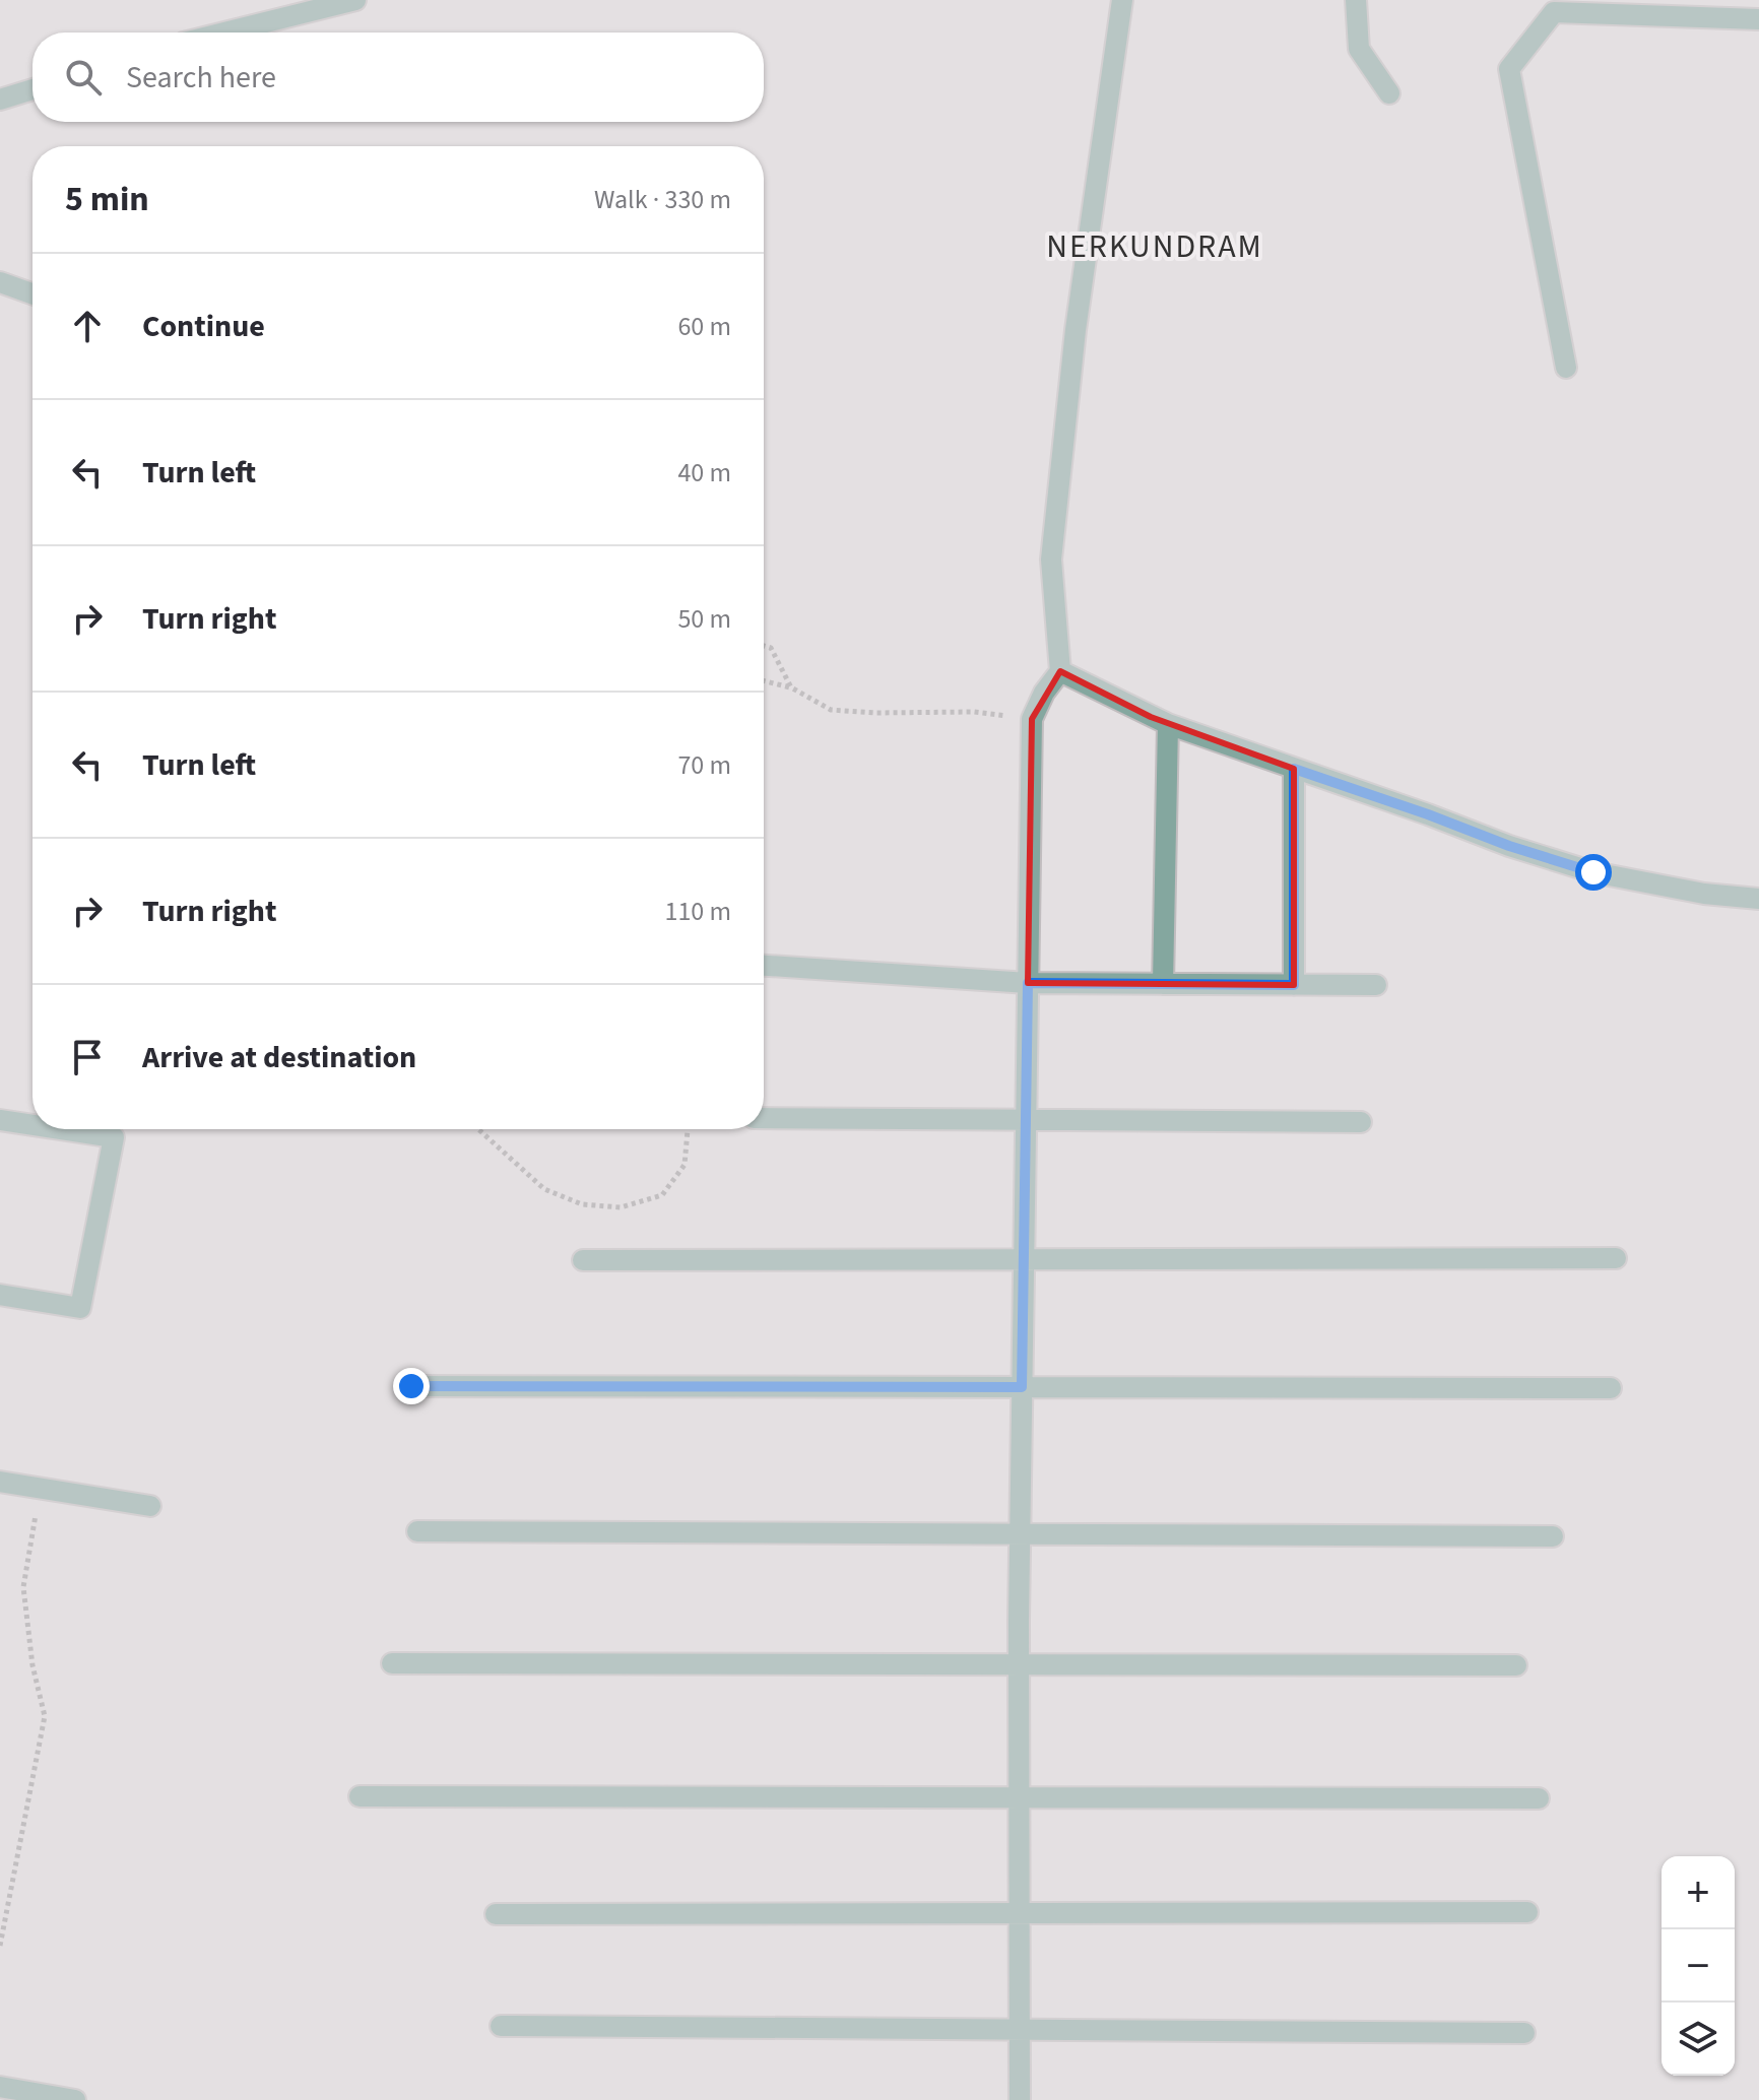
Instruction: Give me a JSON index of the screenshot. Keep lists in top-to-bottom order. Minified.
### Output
{"districts":["NERKUNDRAM"],"page":{"search":"Search here","heading":["5 min","Walk · 330 m"],"list":[["Continue","60 m"],["Turn left","40 m"],["Turn right","50 m"],["Turn left","70 m"],["Turn right","110 m"],"Arrive at destination"],"map_buttons":["+","−"]}}
